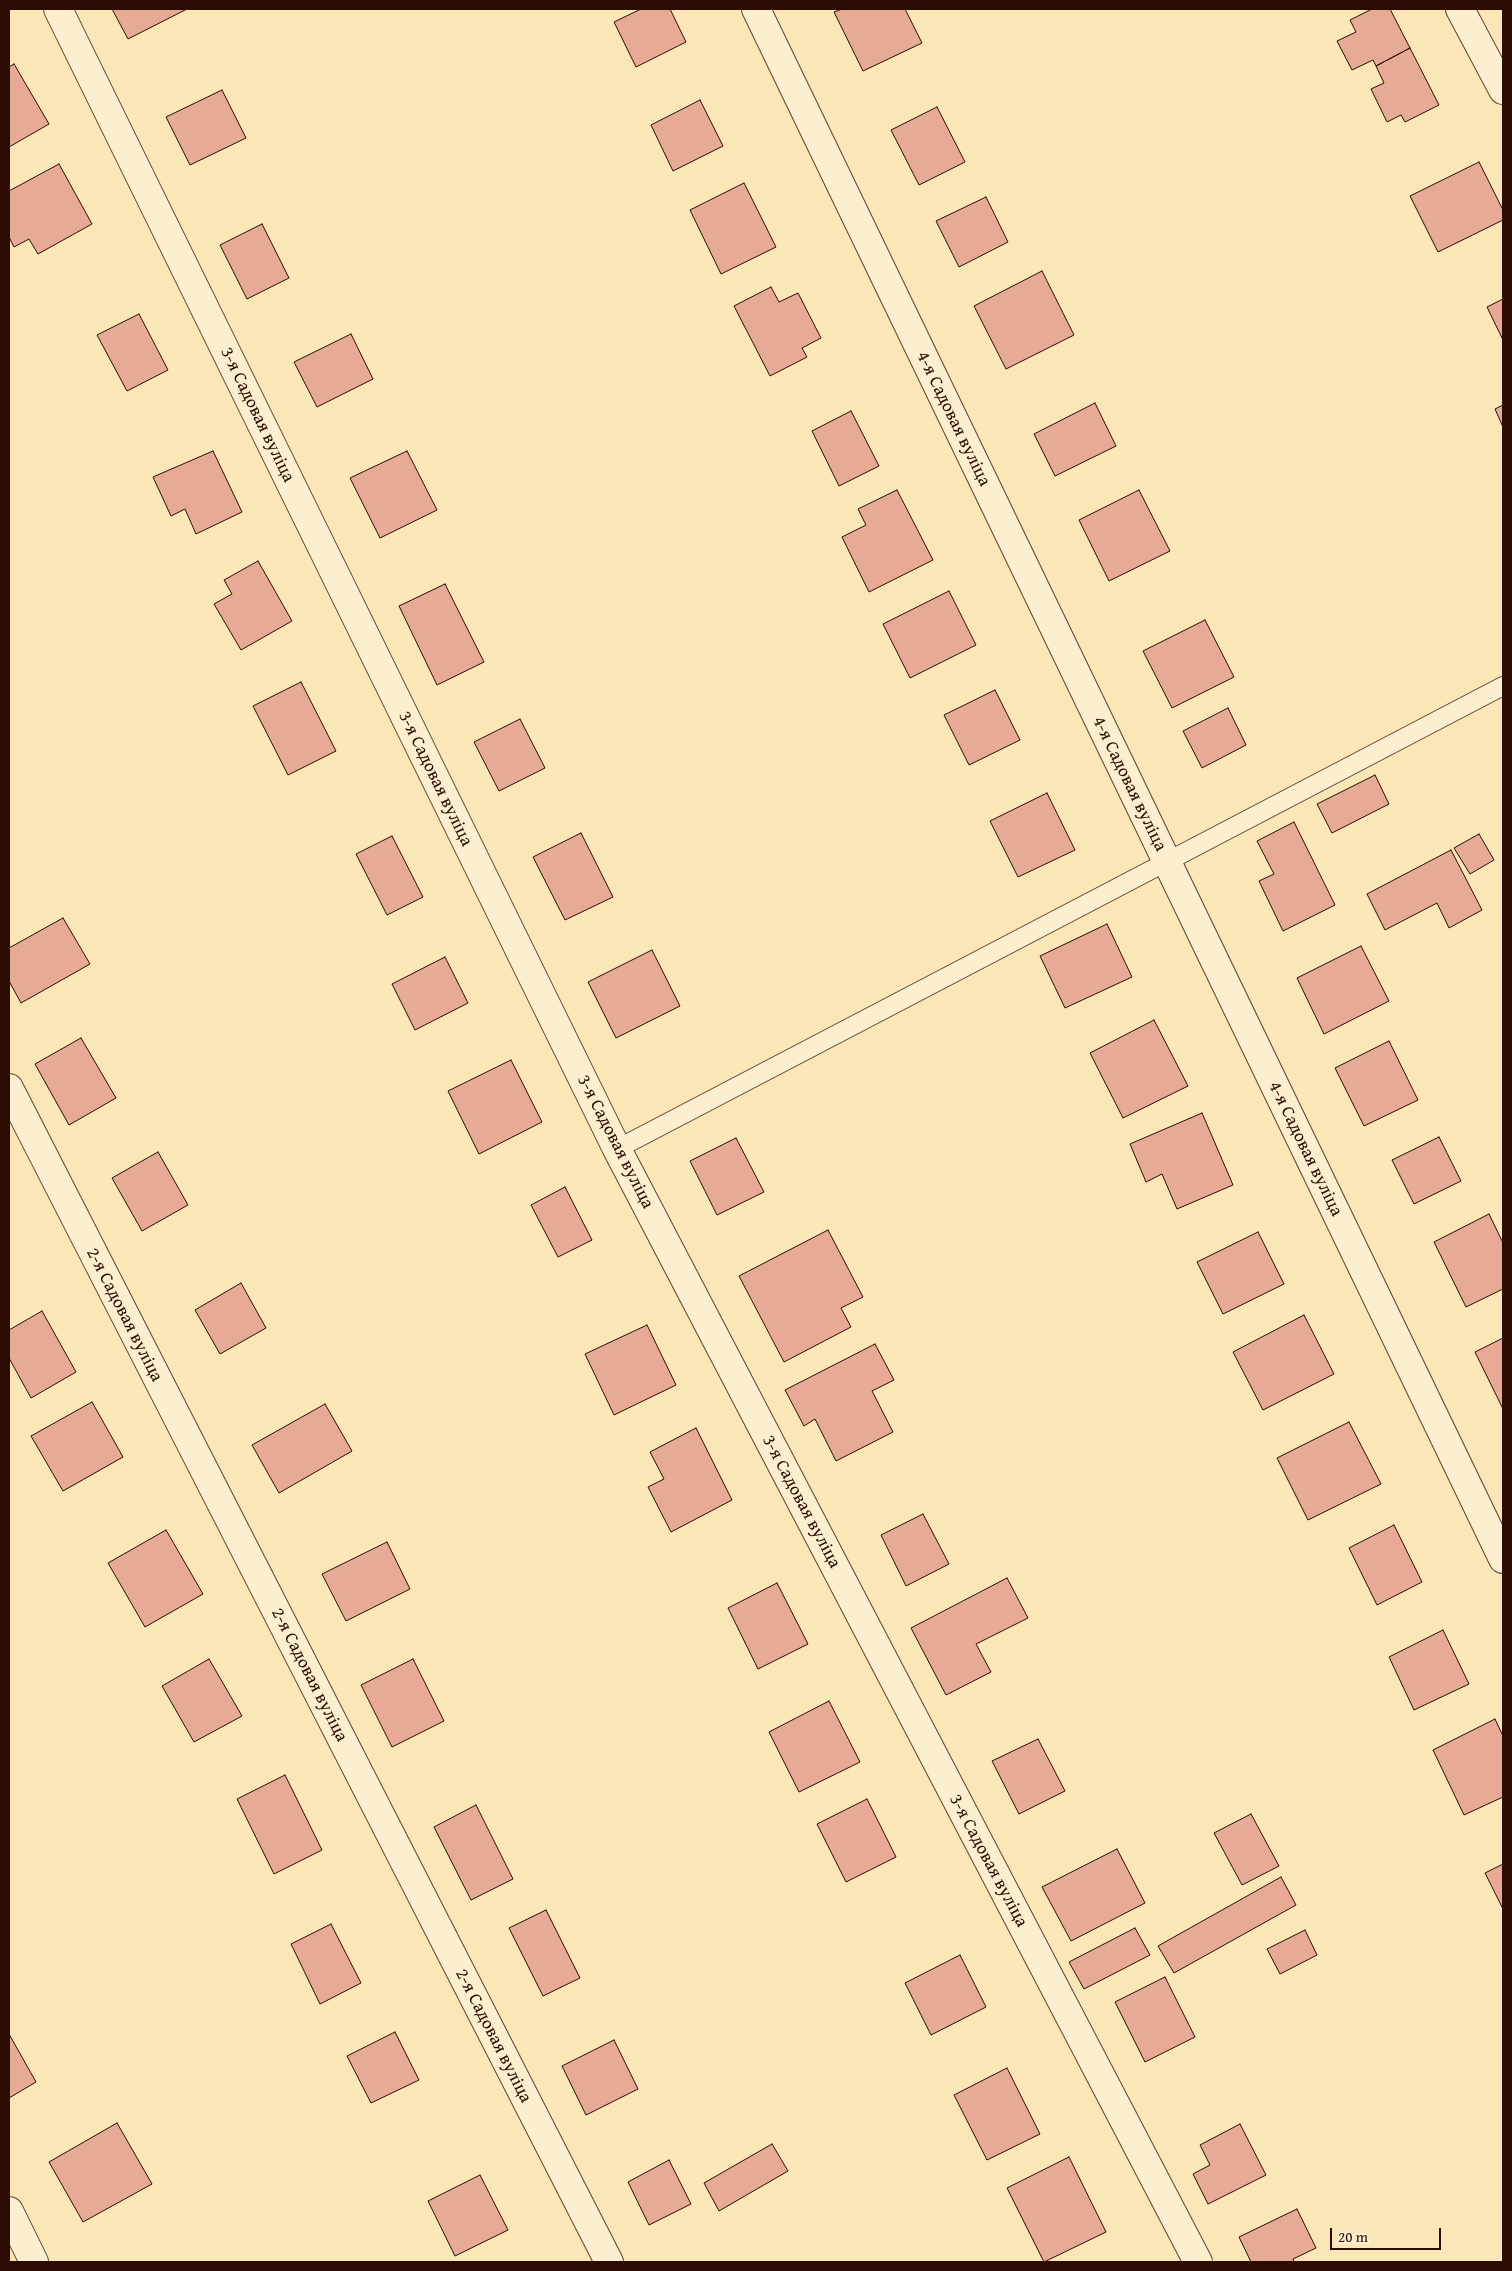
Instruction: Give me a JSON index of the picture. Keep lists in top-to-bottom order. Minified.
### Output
{"streets":{"street":["3-я Садовая вуліца","4-я Садовая вуліца","2-я Садовая вуліца"]},"scale_bar":"20 m"}
